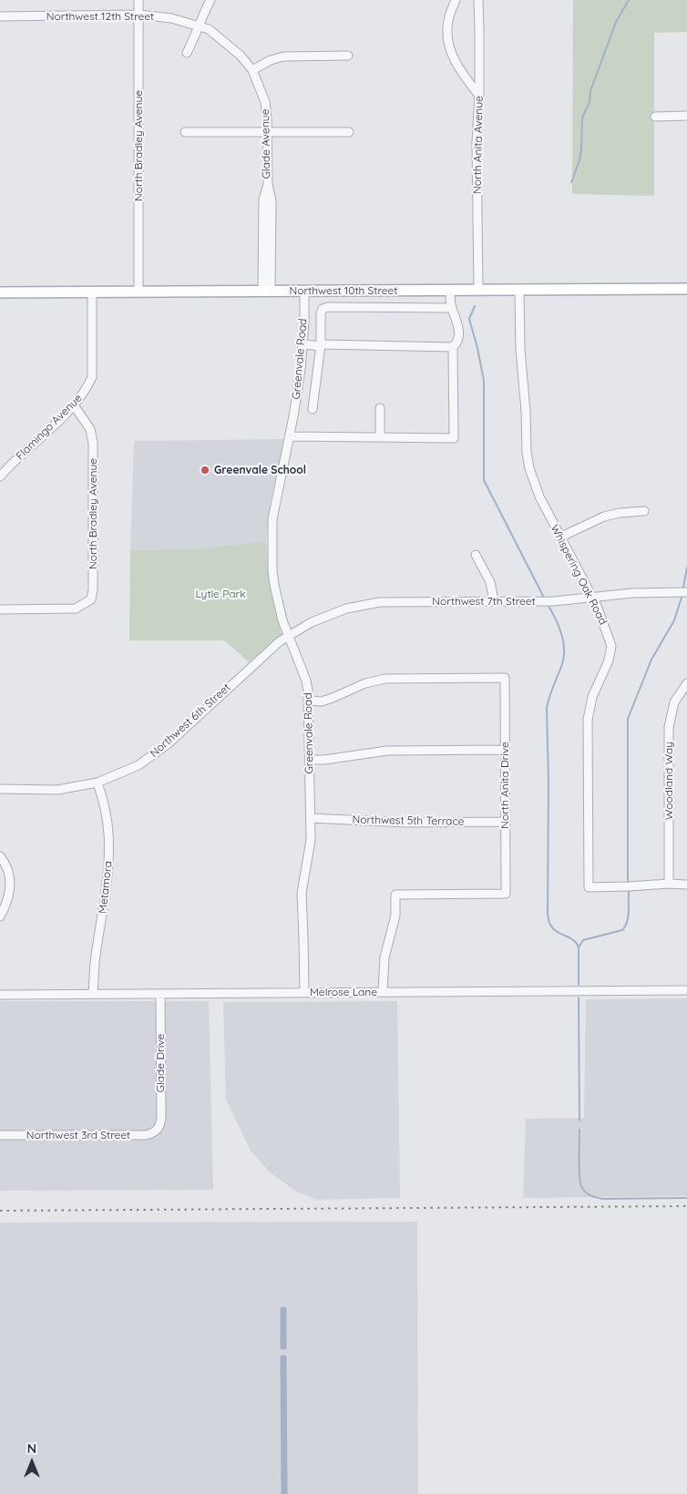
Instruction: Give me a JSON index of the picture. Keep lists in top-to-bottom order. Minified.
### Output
{"streets":{"main road":["Northwest 10th Street"],"street":["Northwest 12th Street","Glade Avenue","North Anita Avenue","North Bradley Avenue","Greenvale Road","Flamingo Avenue","Whispering Oak Road","Northwest 7th Street","Northwest 6th Street","Woodland Way","North Anita Drive","Northwest 5th Terrace","Metamora","Melrose Lane","Glade Drive","Northwest 3rd Street"]},"crossings":[["Northwest 12th Street","Glade Avenue"],["Northwest 12th Street","North Bradley Avenue"],["Glade Avenue","Northwest 10th Street"],["North Anita Avenue","Northwest 10th Street"],["North Bradley Avenue","Northwest 10th Street"],["North Bradley Avenue","Flamingo Avenue"],["Northwest 10th Street","Greenvale Road"],["Northwest 10th Street","Flamingo Avenue"],["Northwest 10th Street","Whispering Oak Road"],["Greenvale Road","Northwest 7th Street"],["Greenvale Road","Northwest 6th Street"],["Greenvale Road","North Anita Drive"],["Greenvale Road","Northwest 5th Terrace"],["Greenvale Road","Melrose Lane"],["Whispering Oak Road","Northwest 7th Street"],["Whispering Oak Road","Woodland Way"],["Northwest 7th Street","Northwest 6th Street"],["Northwest 6th Street","Metamora"],["North Anita Drive","Northwest 5th Terrace"],["North Anita Drive","Melrose Lane"],["Metamora","Melrose Lane"],["Melrose Lane","Glade Drive"],["Glade Drive","Northwest 3rd Street"]],"parks":["Lytle Park"],"places":["Greenvale School"],"north":"top"}
